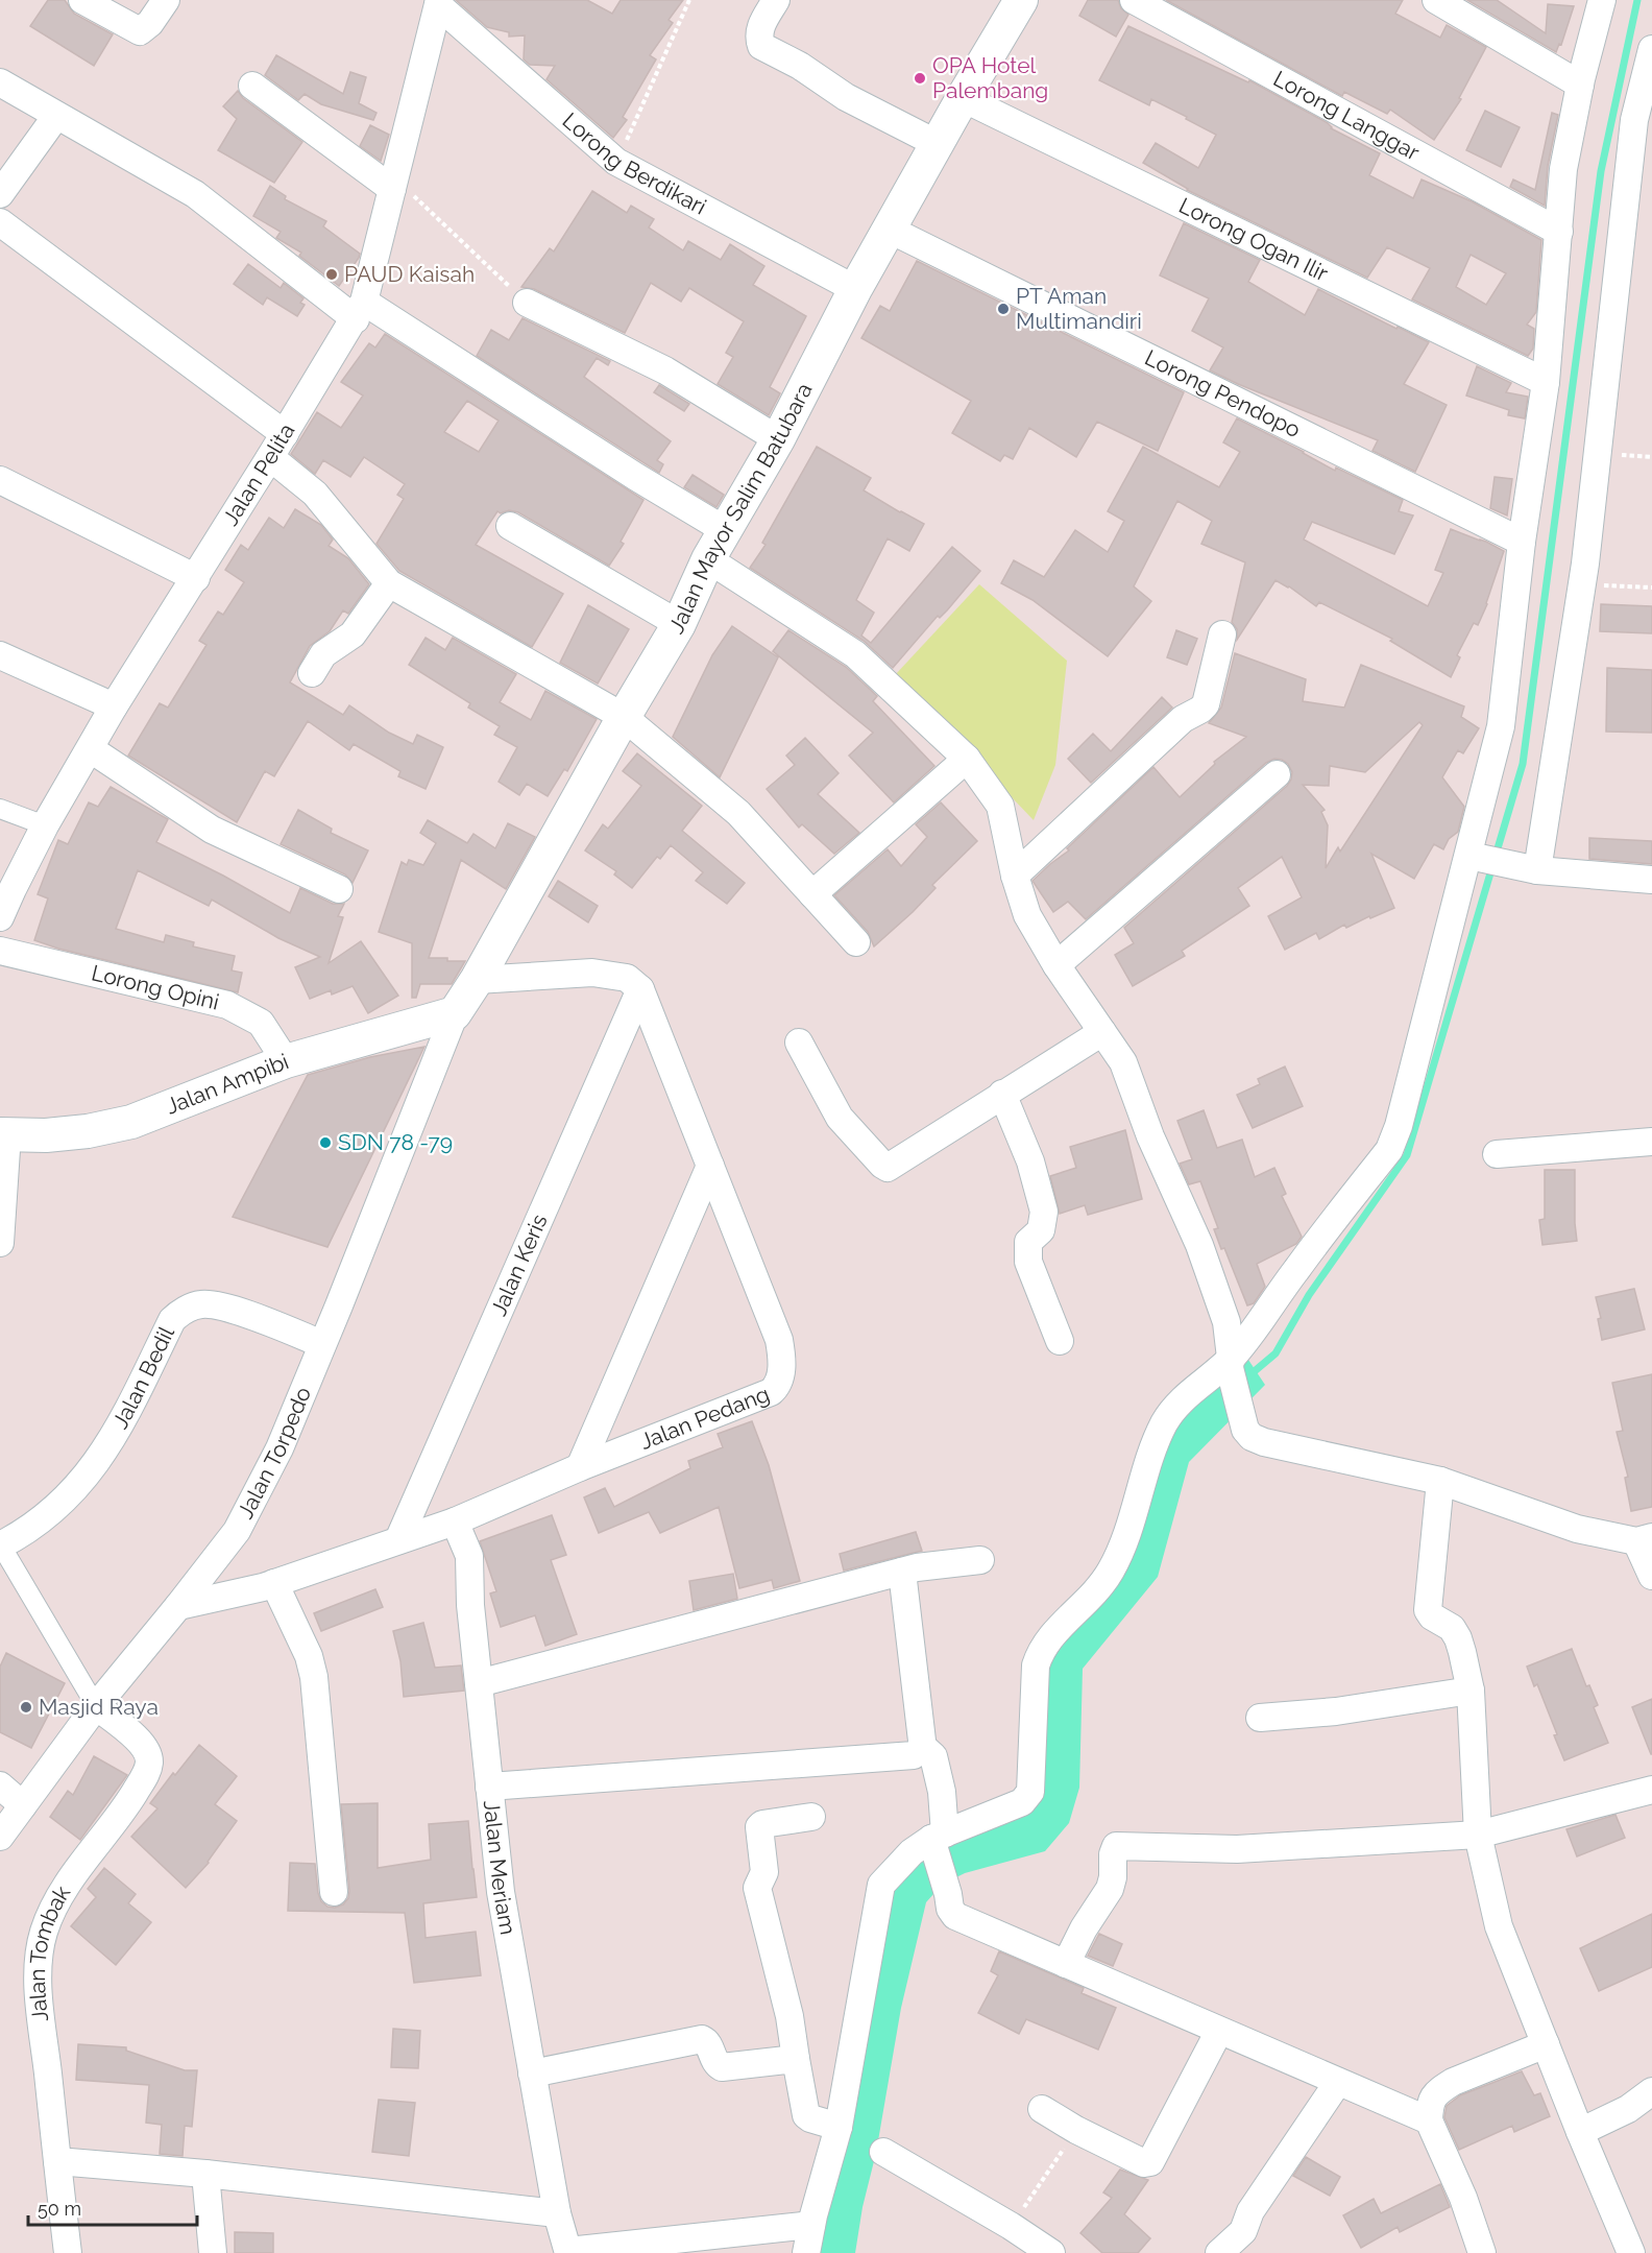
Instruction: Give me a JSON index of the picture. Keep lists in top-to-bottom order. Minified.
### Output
{"streets":{"street":["Lorong Langgar","Lorong Berdikari","Lorong Ogan Ilir","Lorong Pendopo","Jalan Pelita","Jalan Mayor Salim Batubara","Lorong Opini","Jalan Ampibi","Jalan Keris","Jalan Bedil","Jalan Pedang","Jalan Torpedo","Jalan Meriam","Jalan Tombak"]},"crossings":[["Lorong Berdikari","Jalan Pelita"],["Lorong Berdikari","Jalan Mayor Salim Batubara"],["Lorong Ogan Ilir","Jalan Mayor Salim Batubara"],["Lorong Pendopo","Jalan Mayor Salim Batubara"],["Jalan Mayor Salim Batubara","Jalan Ampibi"],["Jalan Mayor Salim Batubara","Jalan Torpedo"],["Lorong Opini","Jalan Ampibi"],["Jalan Ampibi","Jalan Torpedo"],["Jalan Keris","Jalan Pedang"],["Jalan Bedil","Jalan Torpedo"],["Jalan Pedang","Jalan Torpedo"],["Jalan Pedang","Jalan Meriam"],["Jalan Torpedo","Jalan Tombak"]],"places":["OPA Hotel Palembang","PAUD Kaisah","PT Aman Multimandiri","SDN 78 -79","Masjid Raya"],"scale_bar":"50 m"}
